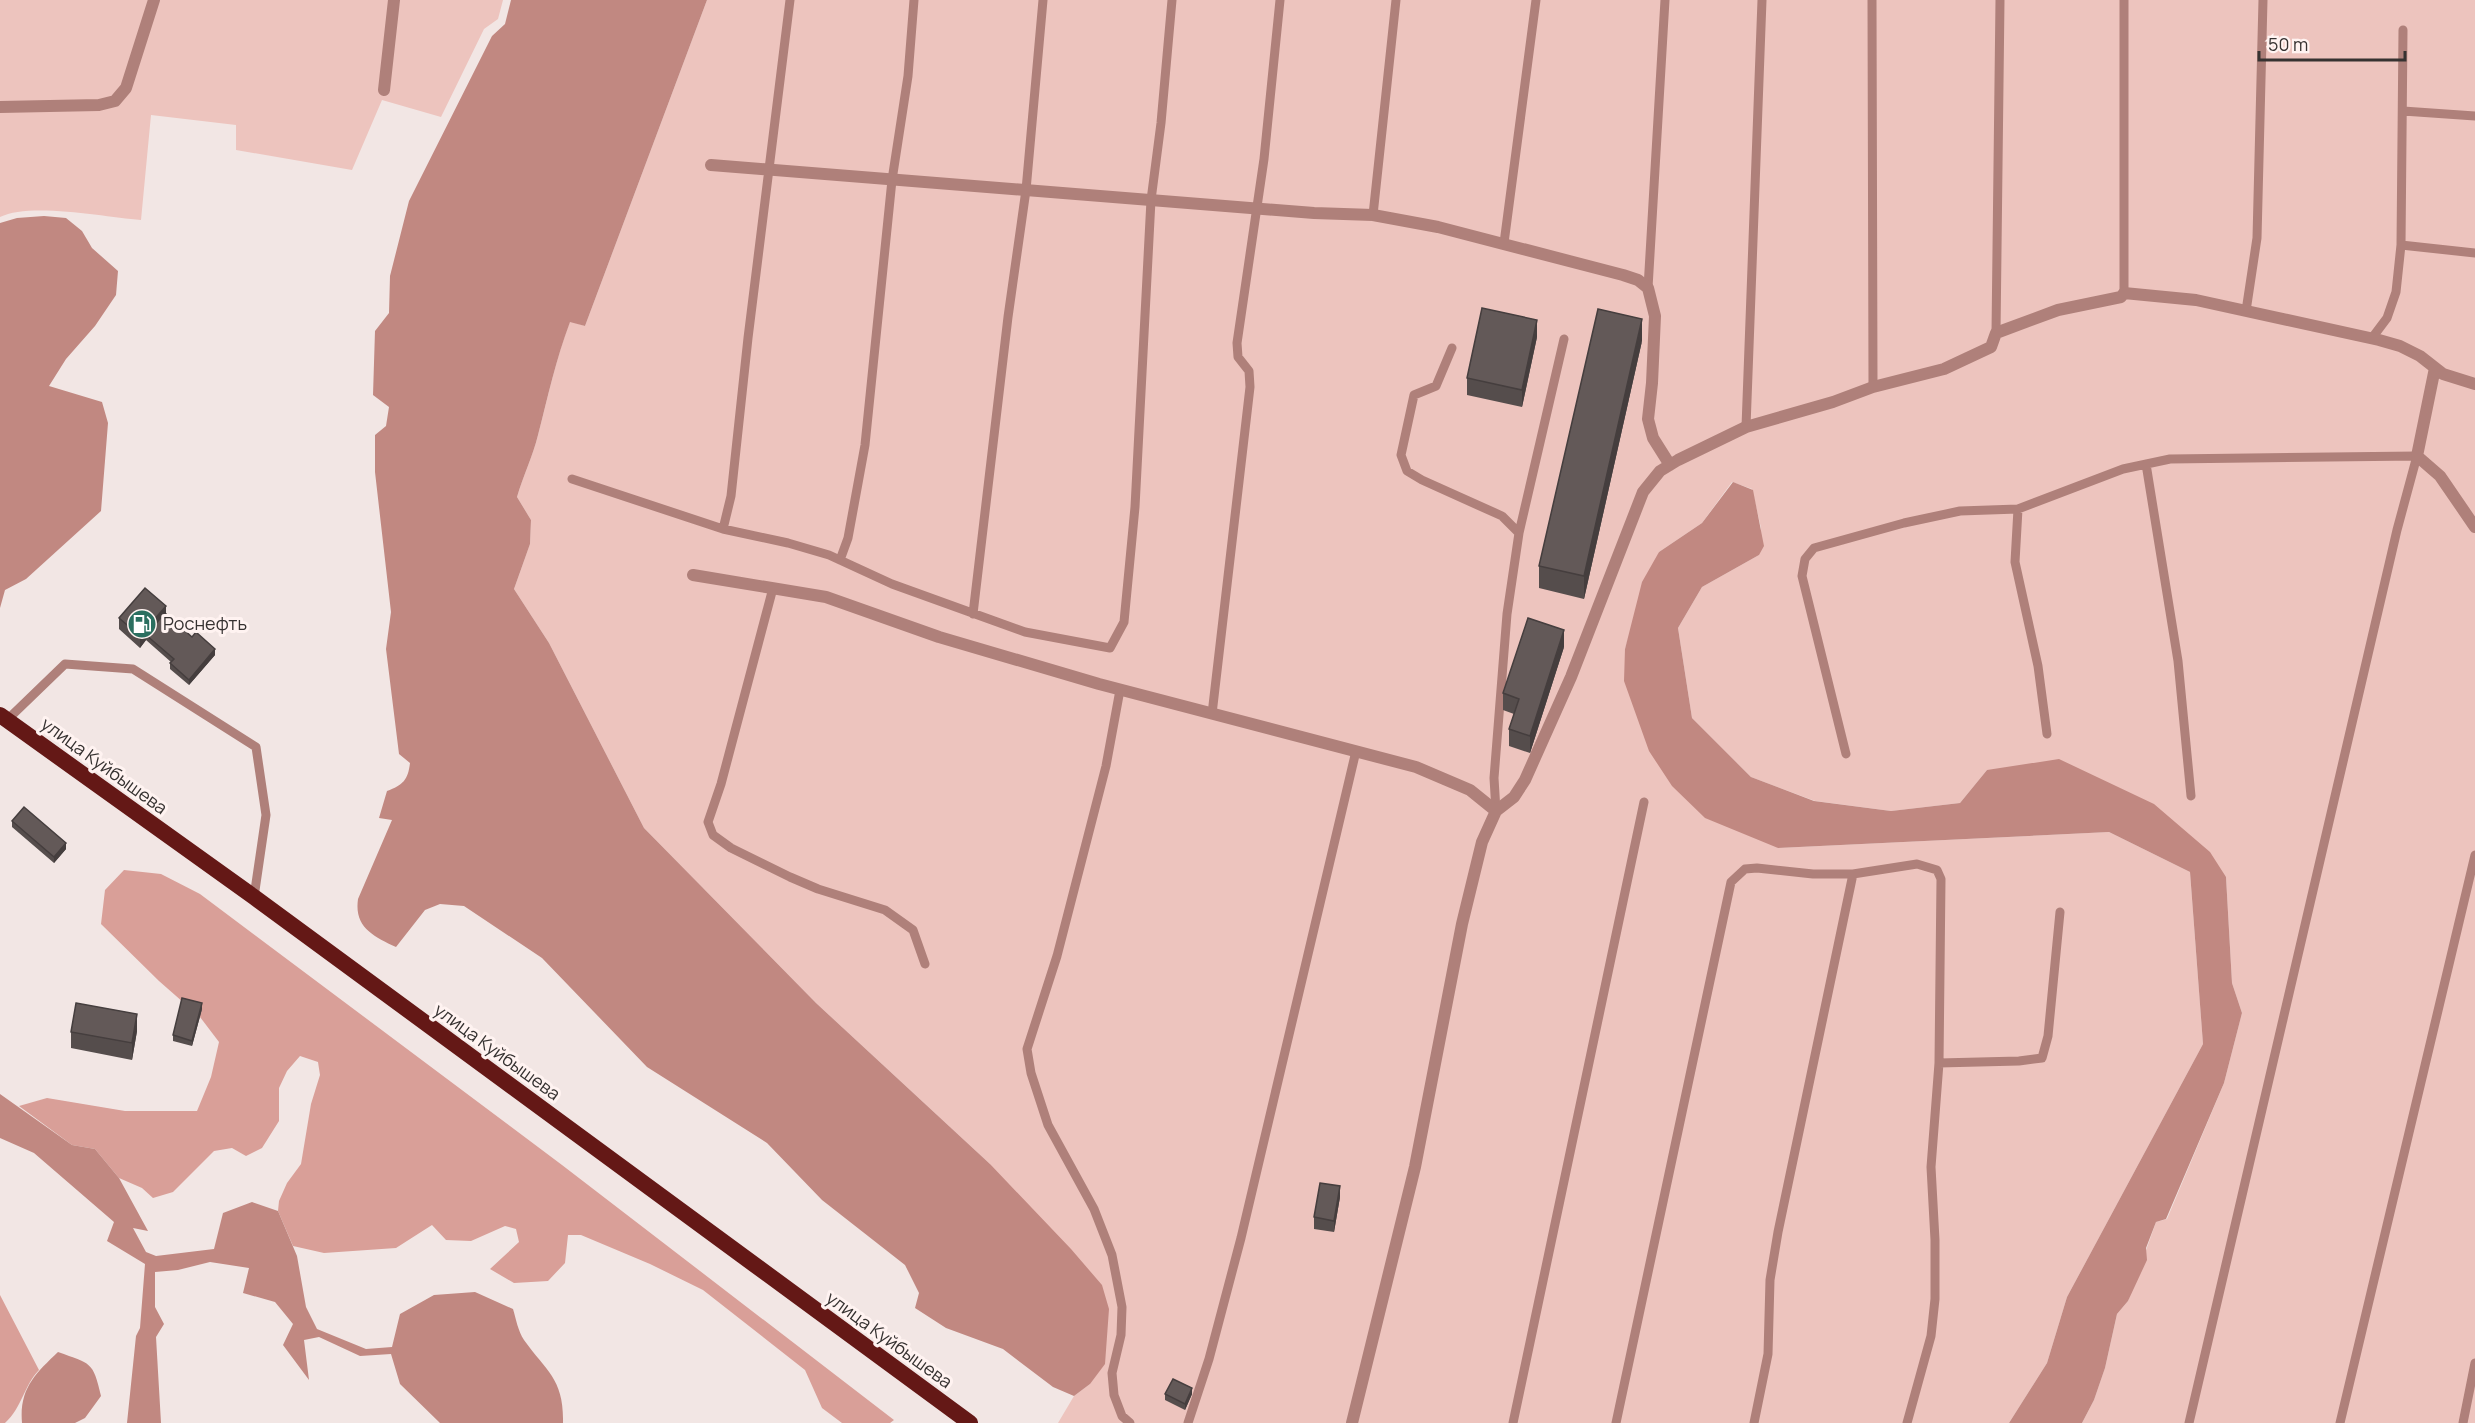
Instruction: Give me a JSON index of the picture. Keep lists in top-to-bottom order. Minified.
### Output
{"streets":{"highway":["улица Куйбышева"]},"places":{"fuel station":["Роснефть"]},"scale_bar":"50 m"}
